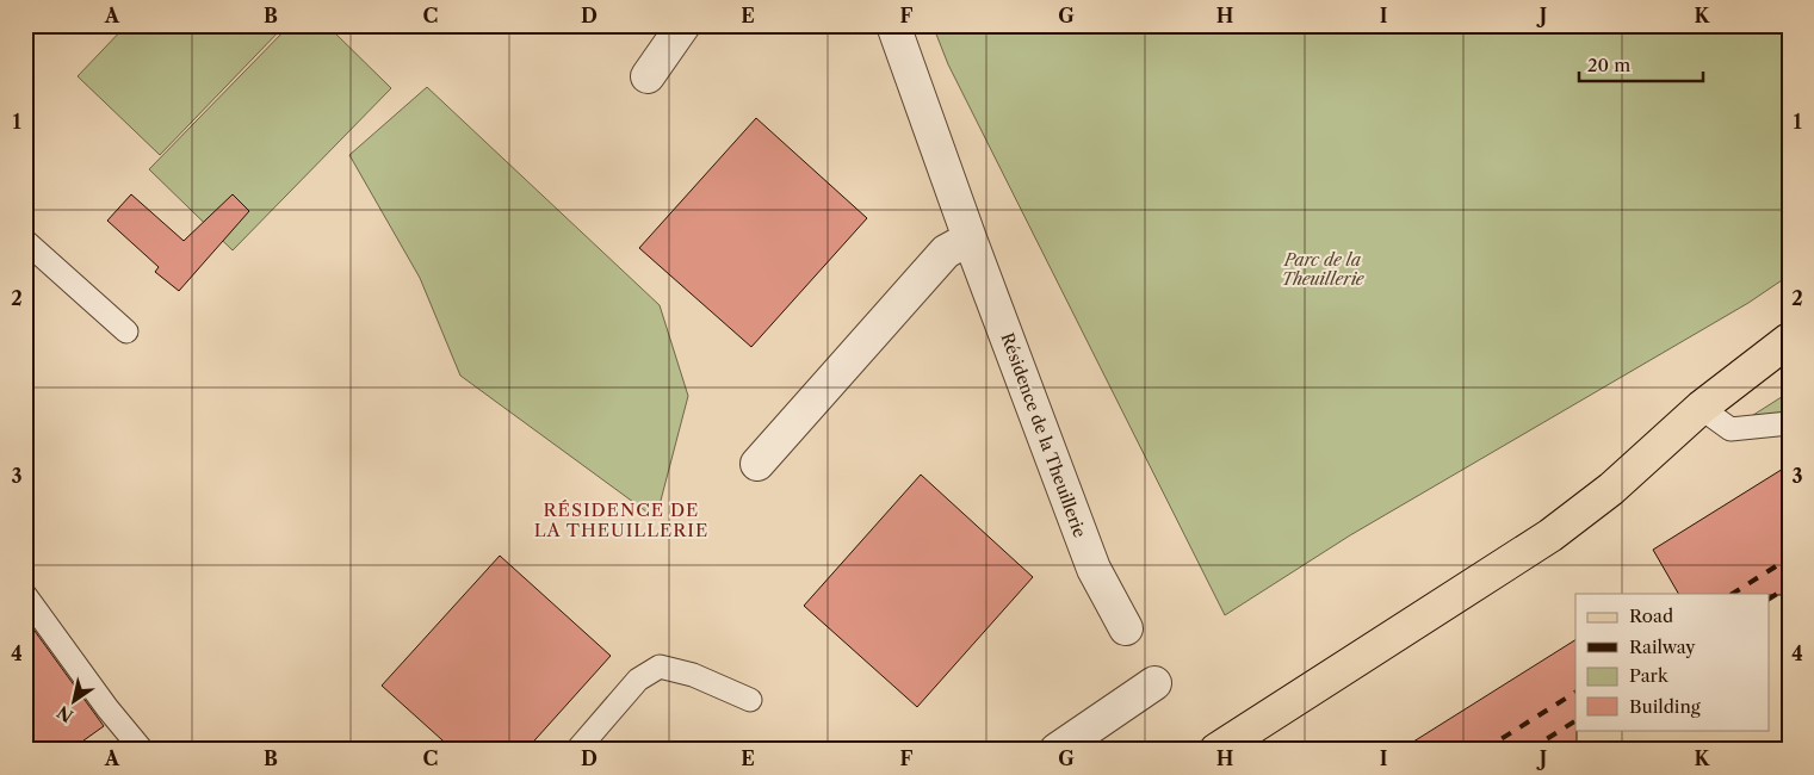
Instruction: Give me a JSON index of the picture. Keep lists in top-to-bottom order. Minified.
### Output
{"streets":{"street":["Résidence de la Theuillerie"]},"districts":["RÉSIDENCE DE LA THEUILLERIE"],"parks":["Parc de la Theuillerie"],"legend":["Road","Railway","Park","Building"],"scale_bar":"20 m","north":"bottom left","grid":{"columns":["A","B","C","D","E","F","G","H","I","J","K"],"rows":["1","2","3","4"]}}
